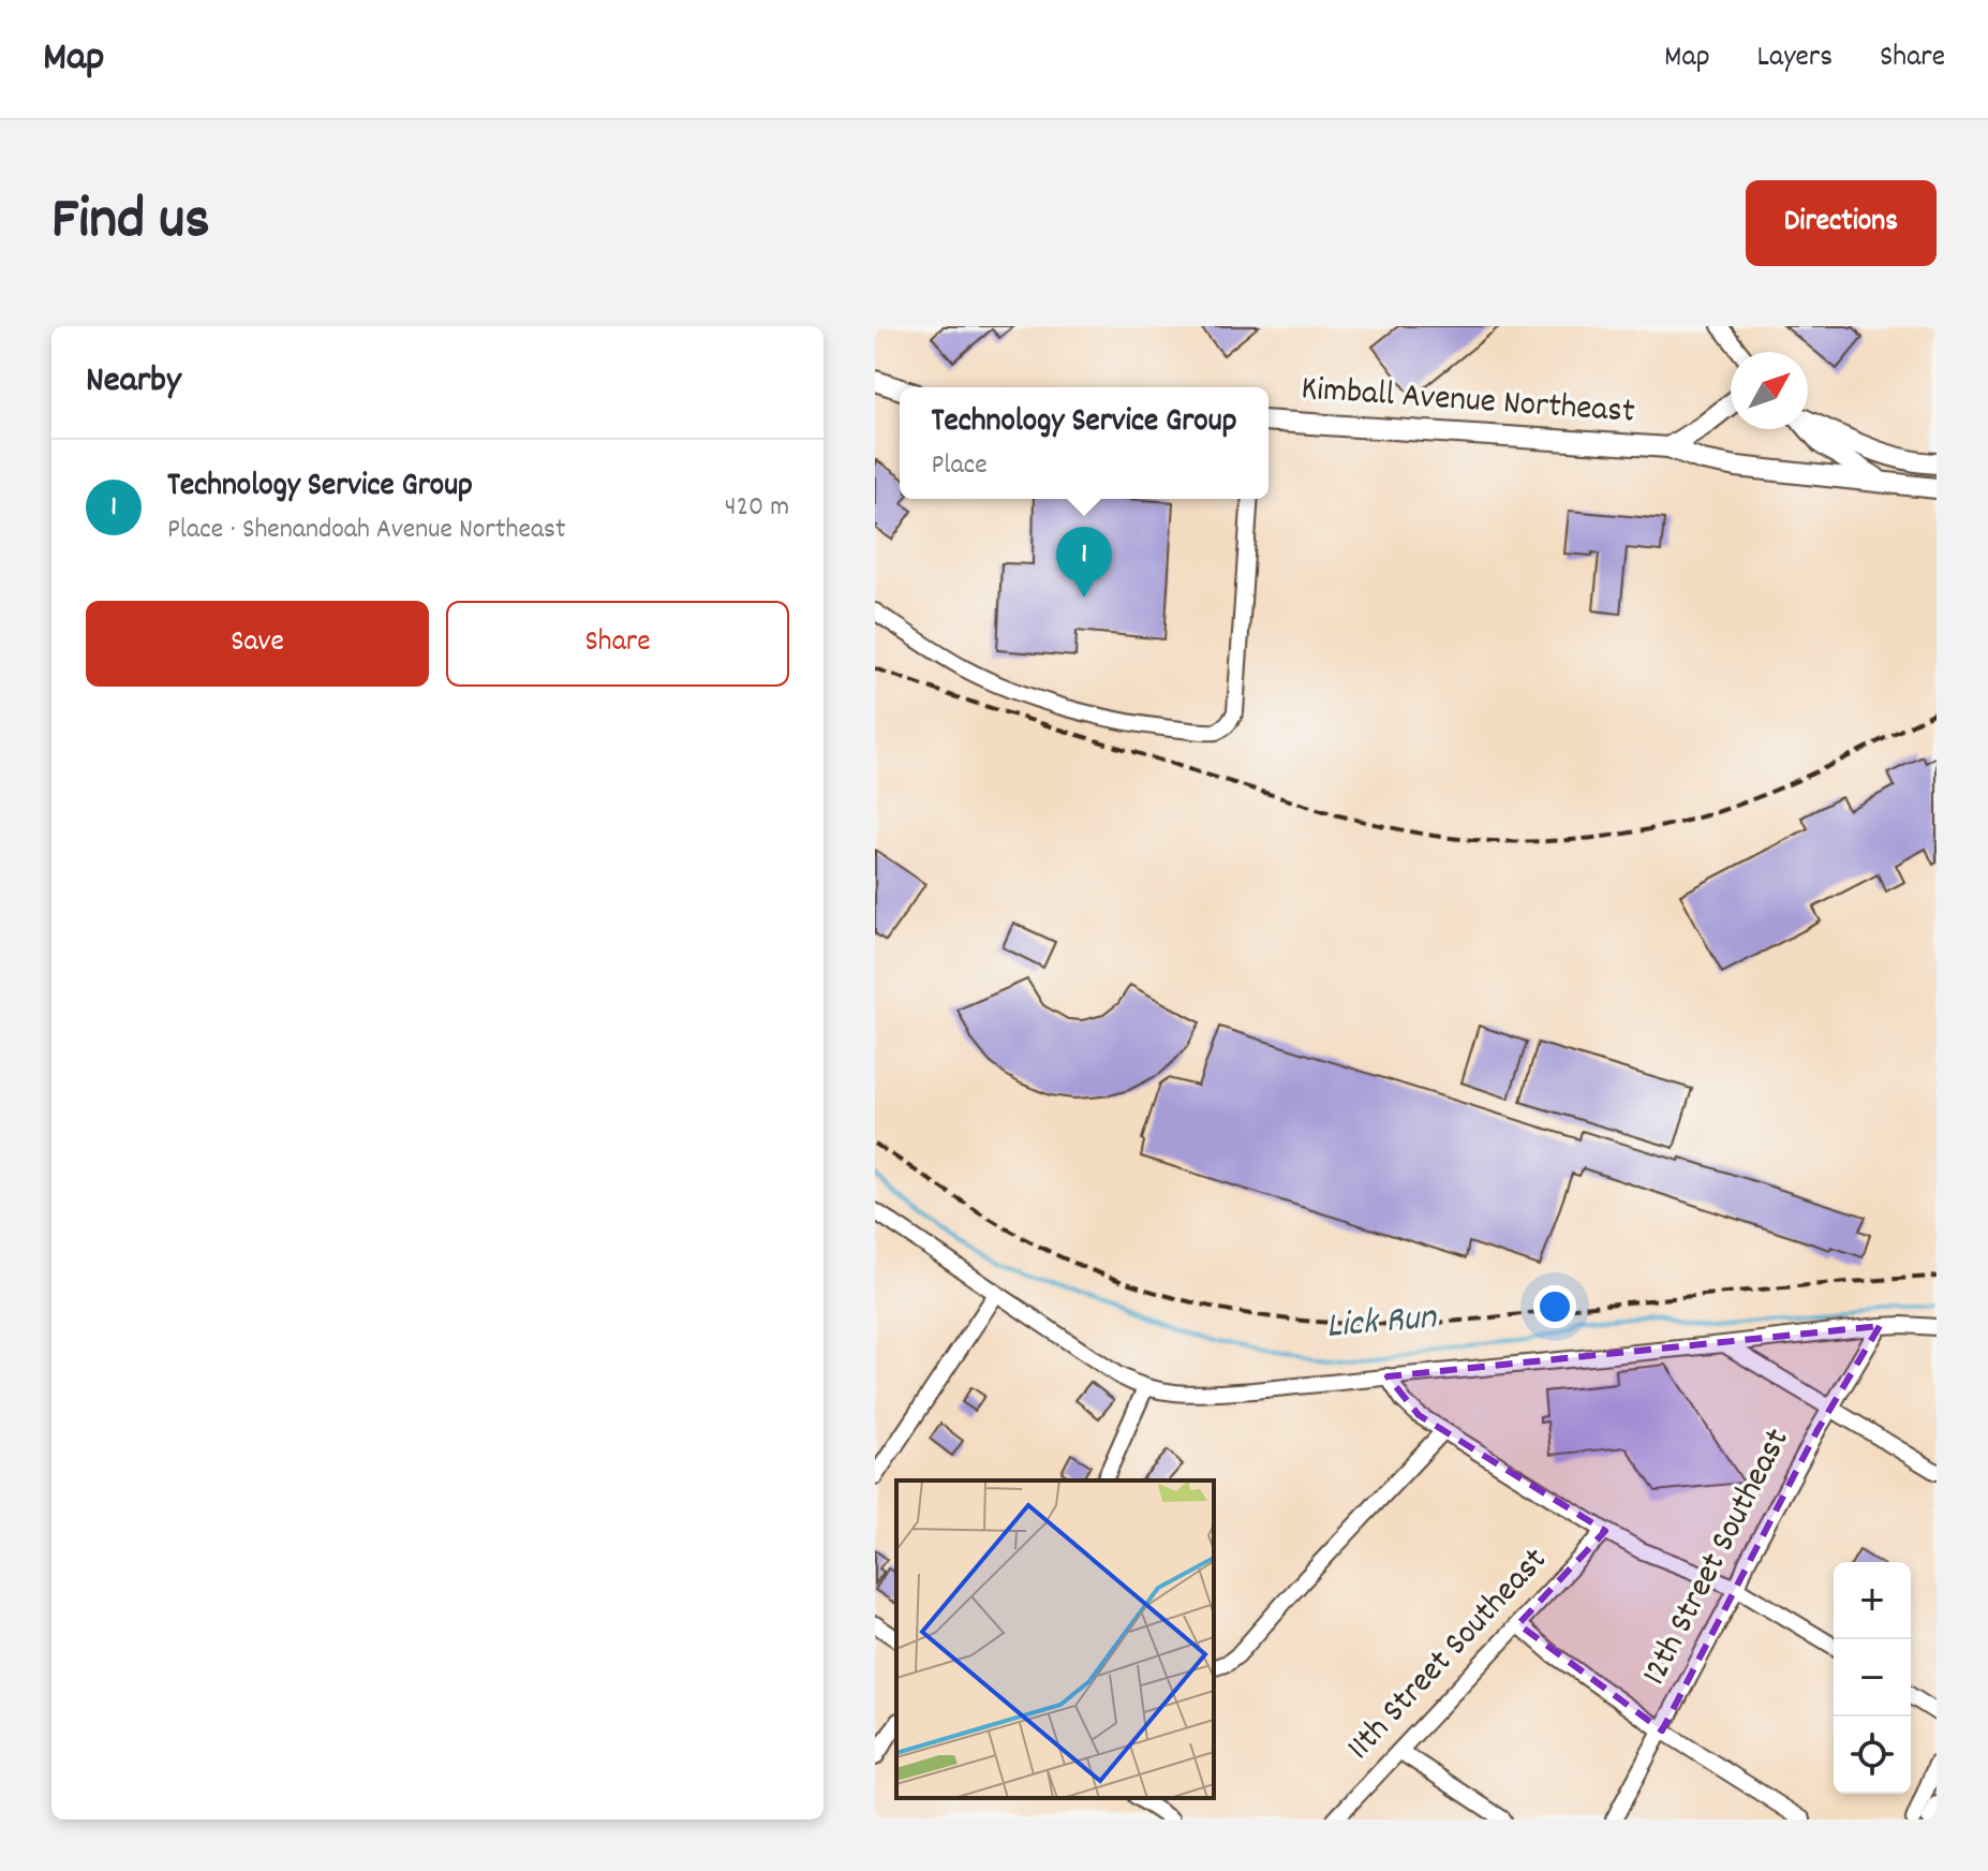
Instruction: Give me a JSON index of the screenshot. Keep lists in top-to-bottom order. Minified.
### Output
{"streets":{"main road":["Kimball Avenue Northeast"],"street":["12th Street Southeast","11th Street Southeast"]},"water":["Lick Run"],"north":"top right","page":{"header":"Map","nav":["Map","Layers","Share"],"title":"Find us","buttons":["Directions",["Save","Share"]],"heading":"Nearby","popup":["Technology Service Group","Place"],"list":[{"mark":"1","name":"Technology Service Group","note":"Place · Shenandoah Avenue Northeast","value":"420 m"}],"pins":"1","map_buttons":["+","−"]}}
